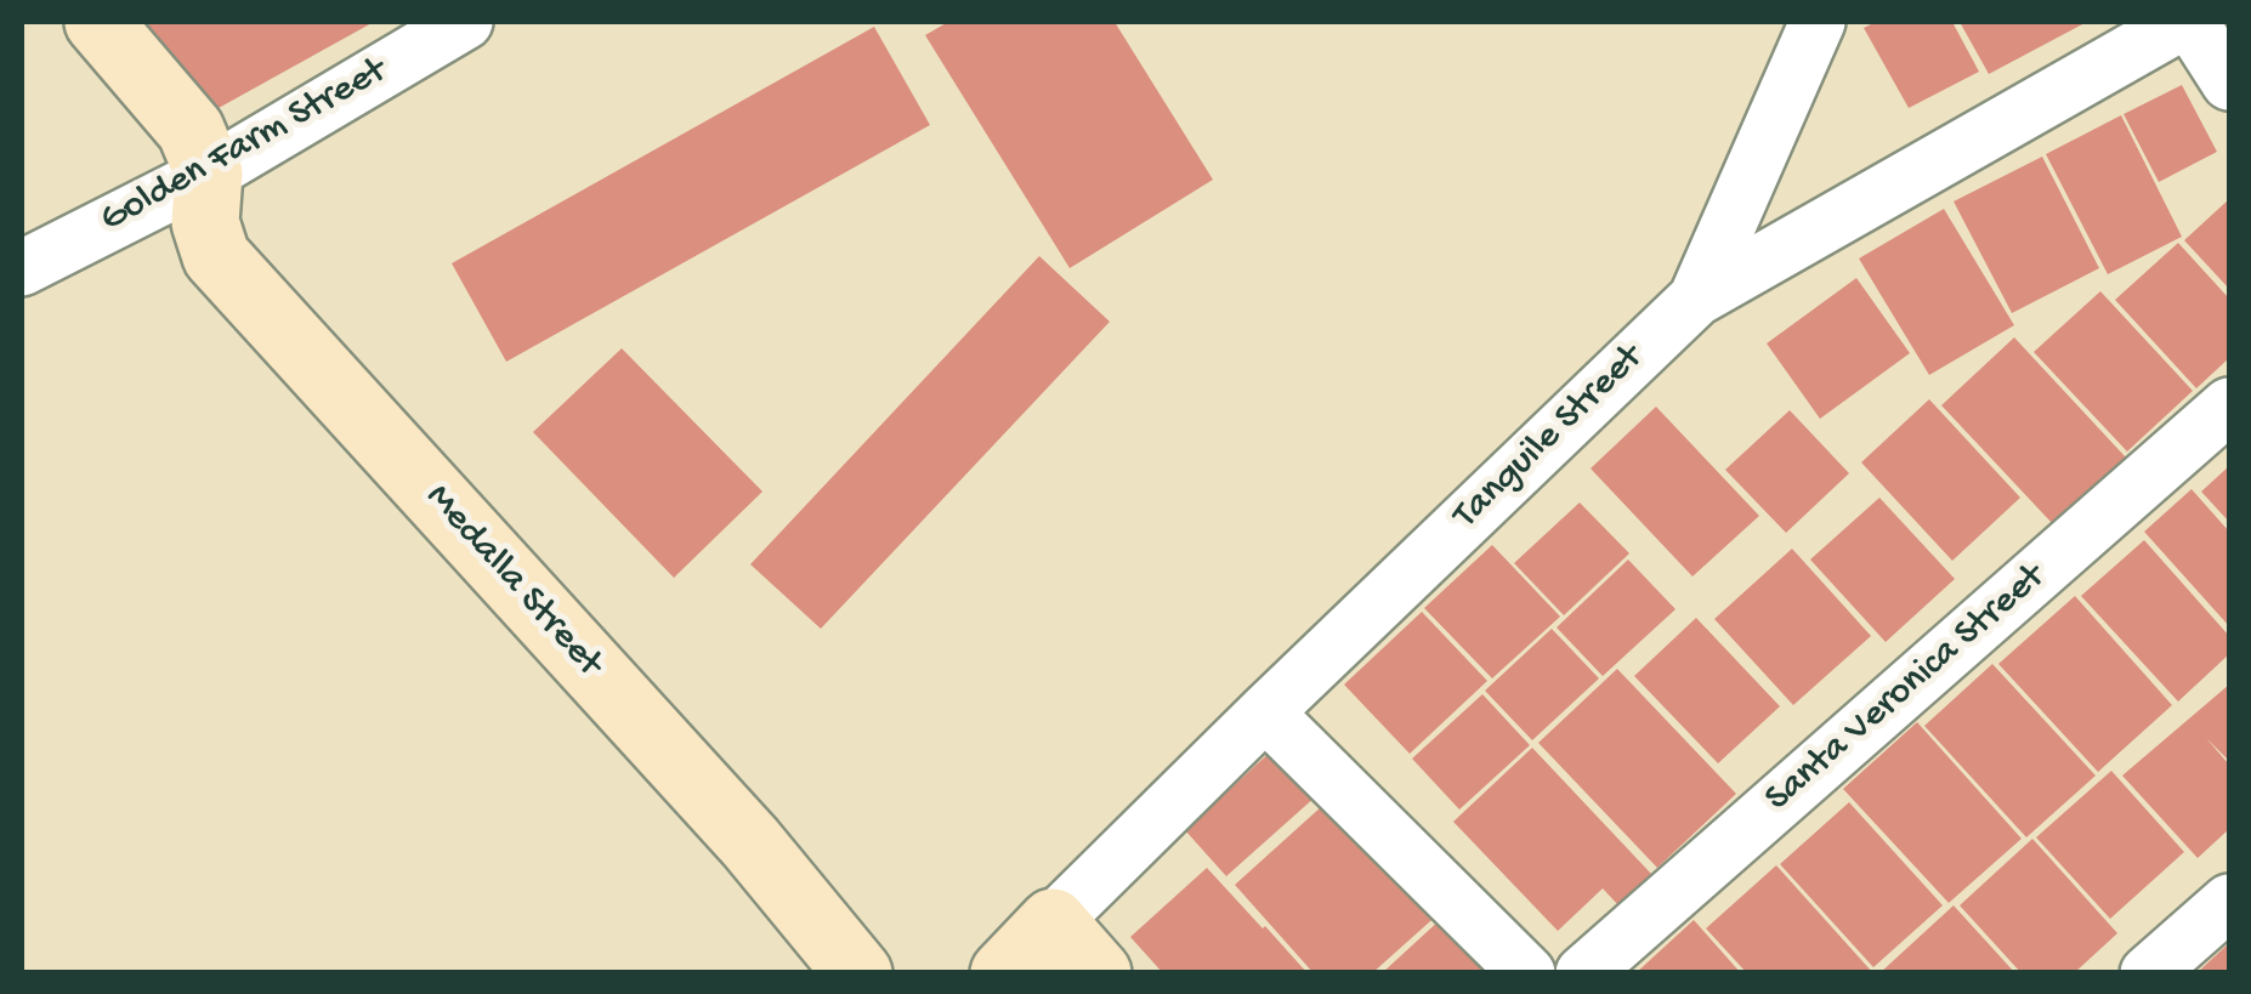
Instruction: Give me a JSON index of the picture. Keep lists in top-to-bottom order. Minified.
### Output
{"streets":{"street":["Golden Farm Street","Tanguile Street","Medalla Street","Santa Veronica Street"]},"crossings":[["Golden Farm Street","Medalla Street"]]}
